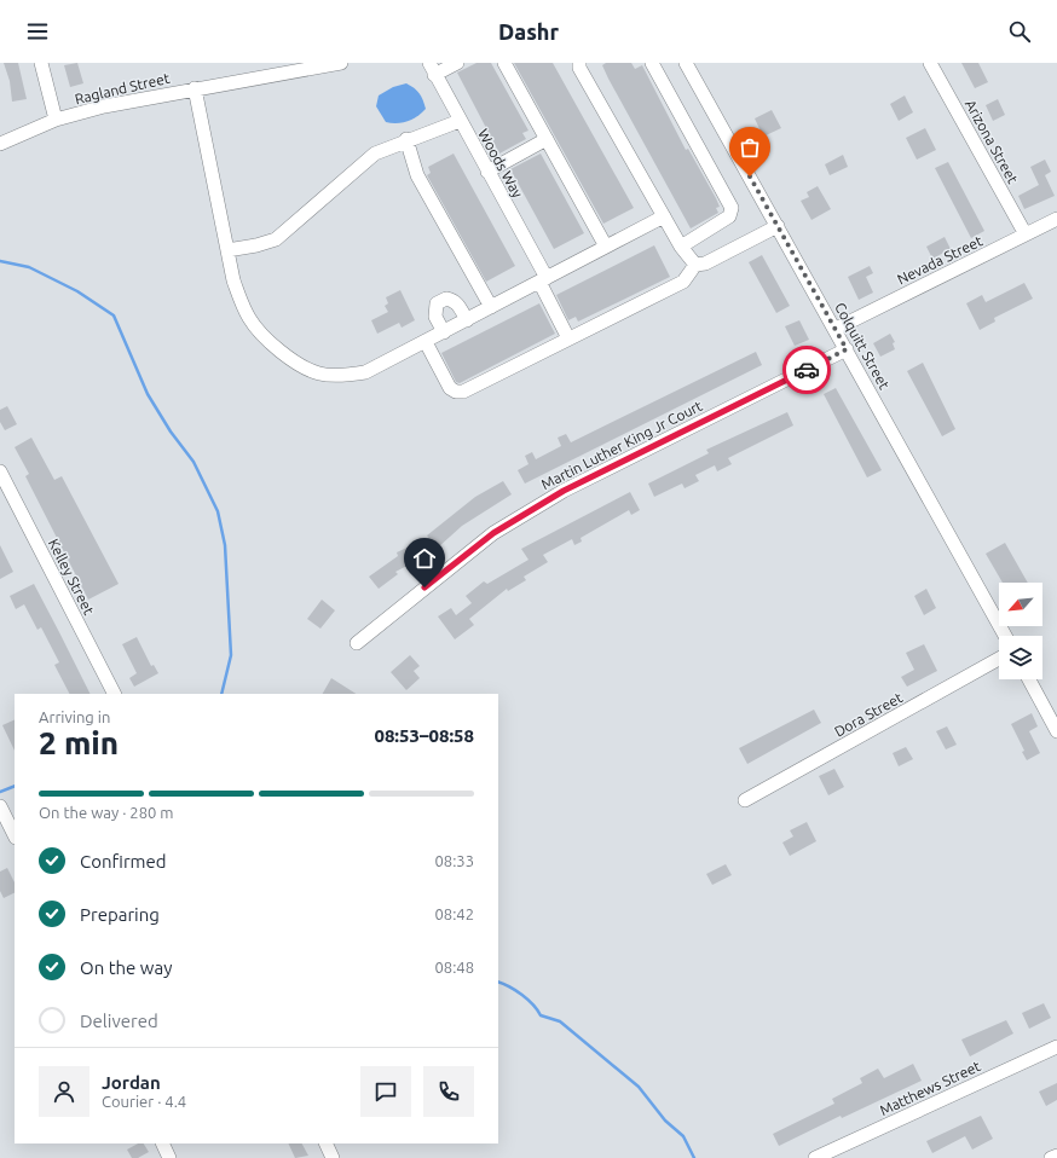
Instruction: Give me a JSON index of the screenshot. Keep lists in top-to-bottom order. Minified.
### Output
{"streets":{"street":["Ragland Street","Arizona Street","Woods Way","Nevada Street","Colquitt Street","Martin Luther King Jr Court","Kelley Street","Dora Street","Matthews Street"]},"crossings":[["Arizona Street","Nevada Street"],["Nevada Street","Colquitt Street"],["Colquitt Street","Martin Luther King Jr Court"]],"north":"bottom left","page":{"header":"Dashr","heading":["2 min","Arriving in","08:53–08:58"],"panel":["Jordan","Courier · 4.4"],"bar":"On the way · 280 m","list":[["Confirmed","08:33"],["Preparing","08:42"],["On the way","08:48"],"Delivered"]}}
